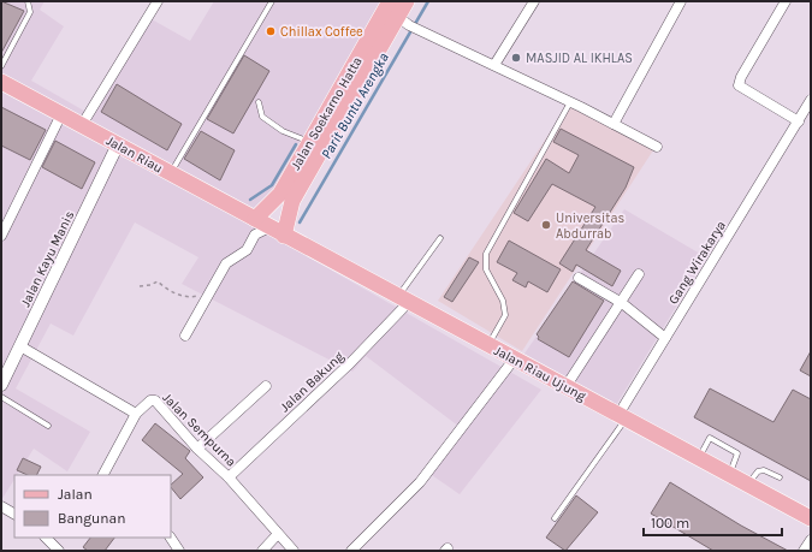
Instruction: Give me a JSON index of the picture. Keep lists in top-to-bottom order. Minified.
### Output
{"streets":{"main road":["Jalan Soekarno Hatta","Jalan Riau","Jalan Riau Ujung"],"street":["Jalan Kayu Manis","Gang Wirakarya","Jalan Bakung","Jalan Sempurna"]},"crossings":[["Jalan Soekarno Hatta","Jalan Riau"],["Jalan Soekarno Hatta","Jalan Riau Ujung"],["Jalan Riau","Jalan Kayu Manis"],["Jalan Riau","Jalan Riau Ujung"],["Gang Wirakarya","Jalan Riau Ujung"],["Jalan Riau Ujung","Jalan Bakung"],["Jalan Bakung","Jalan Sempurna"]],"water":["Parit Buntu Arengka"],"places":["Chillax Coffee","MASJID AL IKHLAS","Universitas Abdurrab"],"legend":["Jalan","Bangunan"],"scale_bar":"100 m"}
